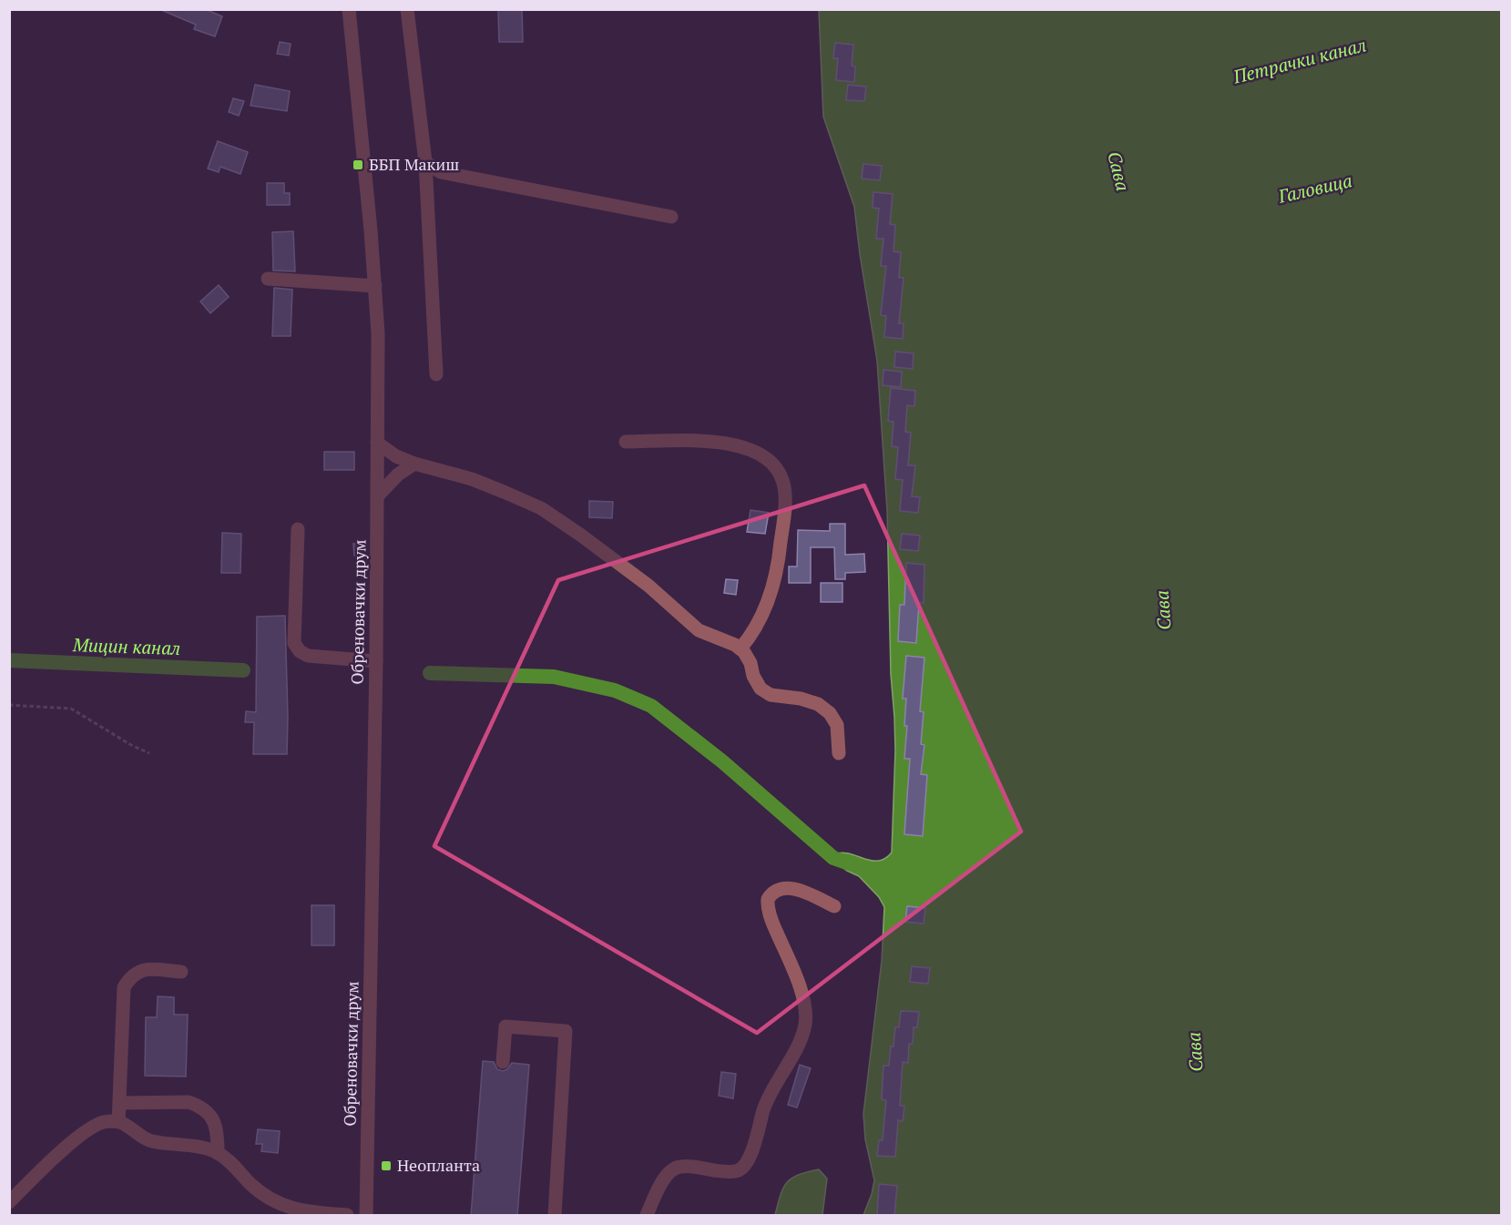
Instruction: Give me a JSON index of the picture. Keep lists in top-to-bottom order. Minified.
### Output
{"streets":{"street":["Обреновачки друм"]},"water":["Петрачки канал","Сава","Галовица","Мицин канал"],"places":{"transit":["ББП Макиш","Неопланта"]}}
